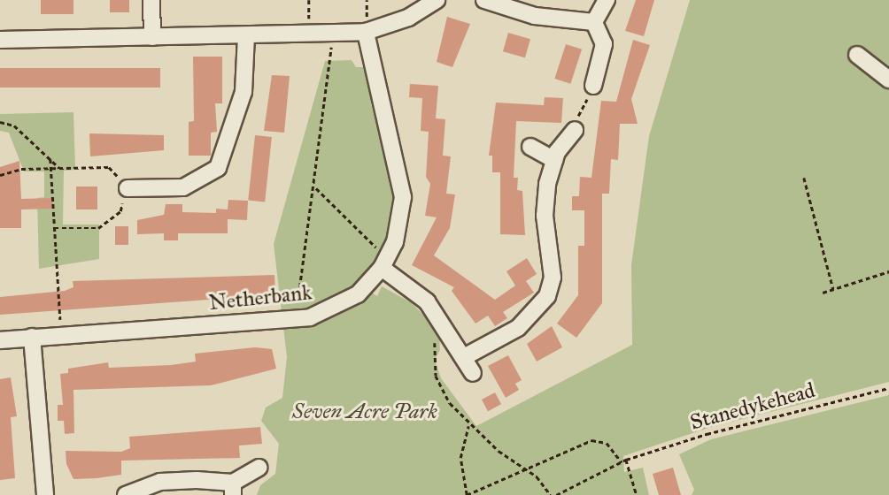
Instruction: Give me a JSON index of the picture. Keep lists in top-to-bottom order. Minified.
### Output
{"streets":{"street":["Netherbank"],"path":["Stanedykehead"]},"parks":["Seven Acre Park"]}
